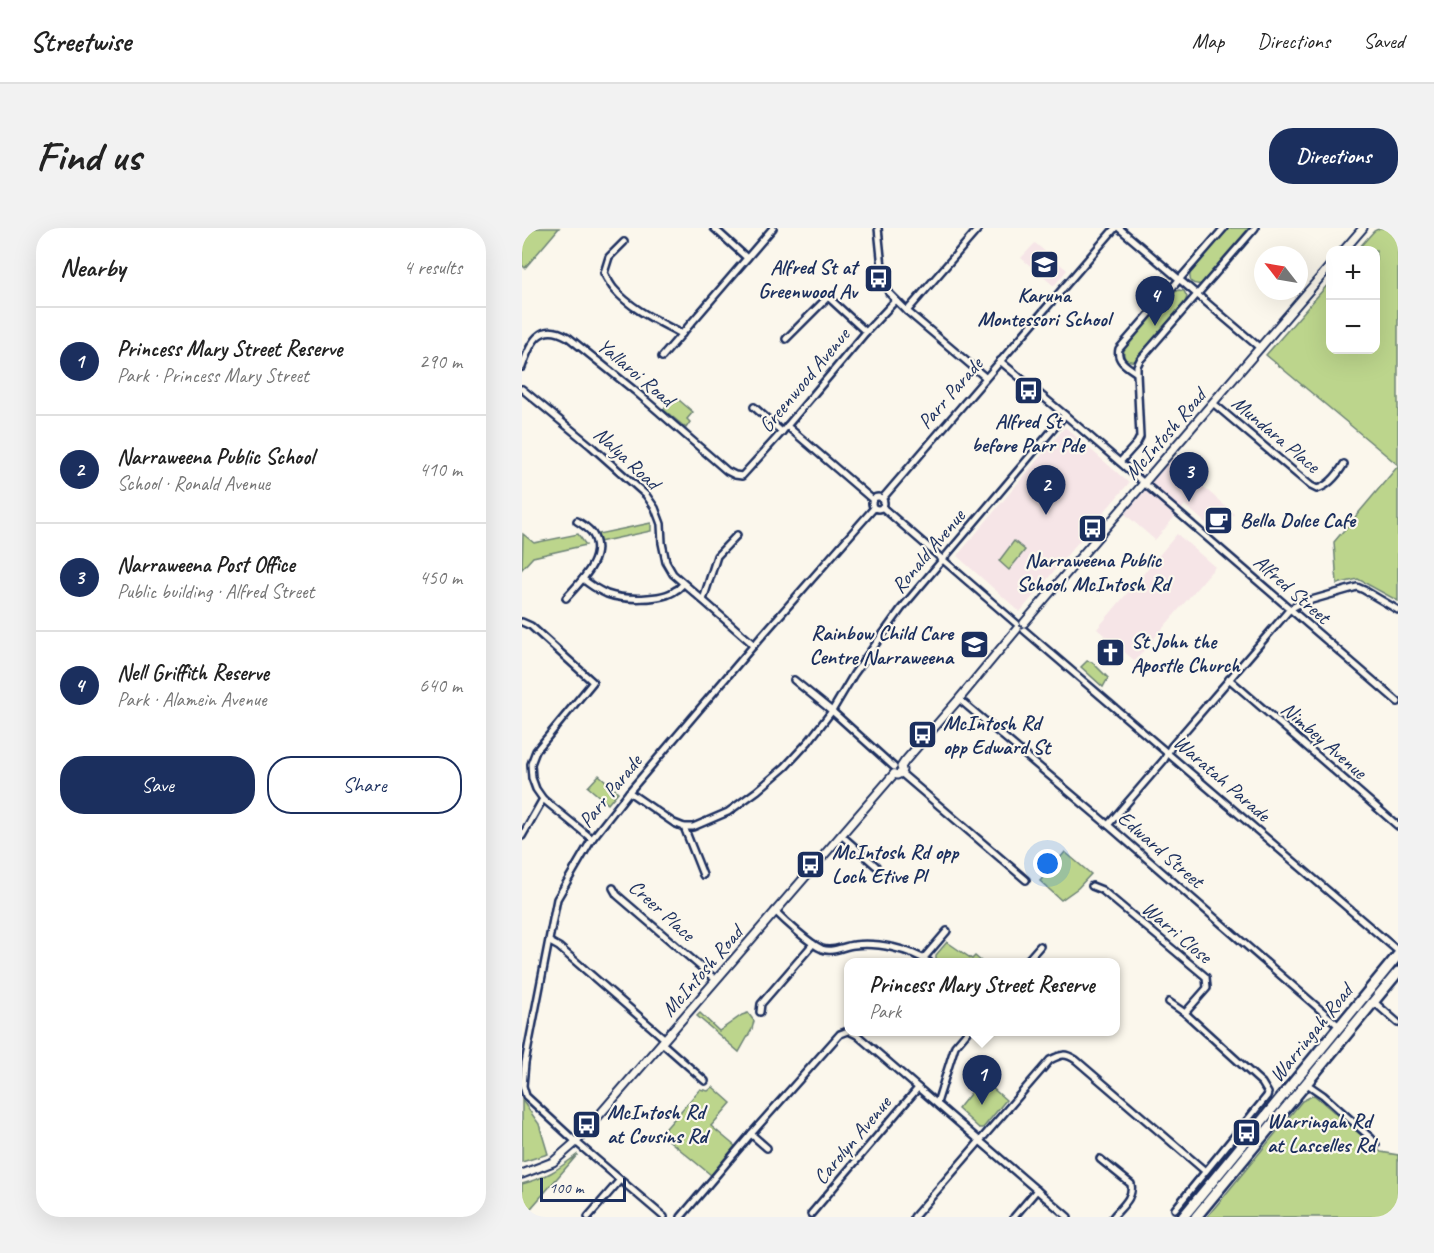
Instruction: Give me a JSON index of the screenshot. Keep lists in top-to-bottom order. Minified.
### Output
{"streets":{"highway":["Warringah Road"],"street":["Yallaroi Road","Greenwood Avenue","Parr Parade","McIntosh Road","Mundara Place","Nalya Road","Ronald Avenue","Alfred Street","Nimbey Avenue","Waratah Parade","Edward Street","Creer Place","Warri Close","Carolyn Avenue"]},"crossings":[["Yallaroi Road","Greenwood Avenue"],["Parr Parade","McIntosh Road"],["Parr Parade","Nalya Road"],["Parr Parade","Alfred Street"],["Parr Parade","Waratah Parade"],["McIntosh Road","Mundara Place"],["McIntosh Road","Alfred Street"],["McIntosh Road","Waratah Parade"],["McIntosh Road","Edward Street"],["McIntosh Road","Creer Place"],["Ronald Avenue","Alfred Street"],["Ronald Avenue","Waratah Parade"],["Waratah Parade","Warringah Road"],["Edward Street","Warringah Road"],["Warri Close","Warringah Road"]],"places":{"school or university":["Karuna Montessori School","Rainbow Child Care Centre Narraweena"],"bus stop":["Alfred St at Greenwood Av","Alfred St before Parr Pde","Narraweena Public School, McIntosh Rd","McIntosh Rd opp Edward St","McIntosh Rd opp Loch Etive Pl","McIntosh Rd at Cousins Rd","Warringah Rd at Lascelles Rd"],"cafe":["Bella Dolce Cafe"],"church":["St John the Apostle Church"]},"scale_bar":"100 m","north":"top left","page":{"header":"Streetwise","nav":["Map","Directions","Saved"],"buttons":["Directions",["Save","Share"]],"title":"Find us","heading":["Nearby","4 results"],"map_buttons":["+","−"],"pins":["4","3","2","1"],"list":[{"mark":"1","name":"Princess Mary Street Reserve","note":"Park · Princess Mary Street","value":"290 m"},{"mark":"2","name":"Narraweena Public School","note":"School · Ronald Avenue","value":"410 m"},{"mark":"3","name":"Narraweena Post Office","note":"Public building · Alfred Street","value":"450 m"},{"mark":"4","name":"Nell Griffith Reserve","note":"Park · Alamein Avenue","value":"640 m"}],"popup":["Princess Mary Street Reserve","Park"],"scale":"100 m"}}
